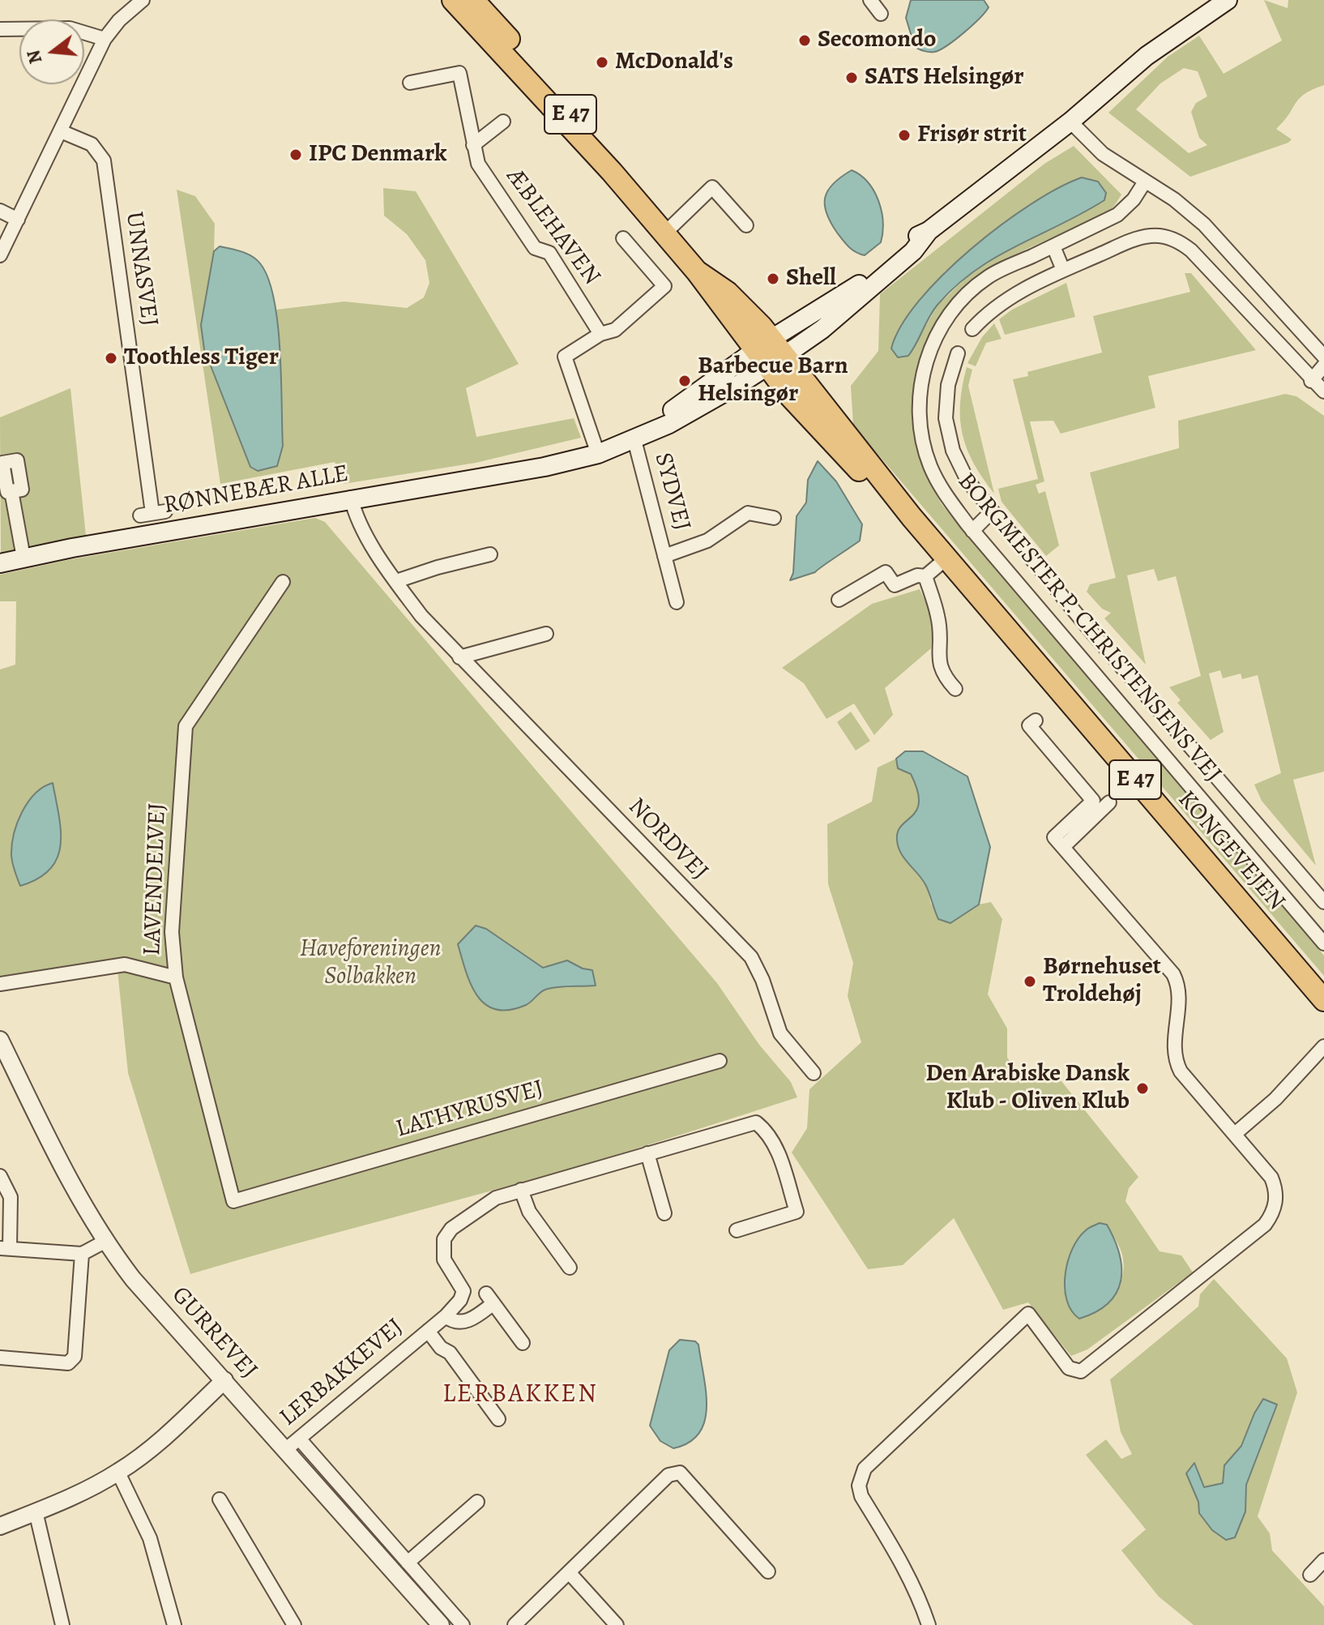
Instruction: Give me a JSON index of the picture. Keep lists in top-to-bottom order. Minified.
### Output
{"streets":{"main road":["E 47","RØNNEBÆR ALLE","KONGEVEJEN"],"street":["ÆBLEHAVEN","UNNASVEJ","SYDVEJ","BORGMESTER P. CHRISTENSENS VEJ","NORDVEJ","LAVENDELVEJ","LATHYRUSVEJ","GURREVEJ","LERBAKKEVEJ"]},"crossings":[["ÆBLEHAVEN","RØNNEBÆR ALLE"],["RØNNEBÆR ALLE","SYDVEJ"],["RØNNEBÆR ALLE","NORDVEJ"],["RØNNEBÆR ALLE","KONGEVEJEN"],["LAVENDELVEJ","LATHYRUSVEJ"],["GURREVEJ","LERBAKKEVEJ"]],"districts":["LERBAKKEN"],"parks":["Haveforeningen Solbakken"],"places":["Secomondo","McDonald's","SATS Helsingør","Frisør strit","IPC Denmark","Shell","Toothless Tiger","Barbecue Barn Helsingør","Børnehuset Troldehøj","Den Arabiske Dansk Klub - Oliven Klub"],"north":"left"}
